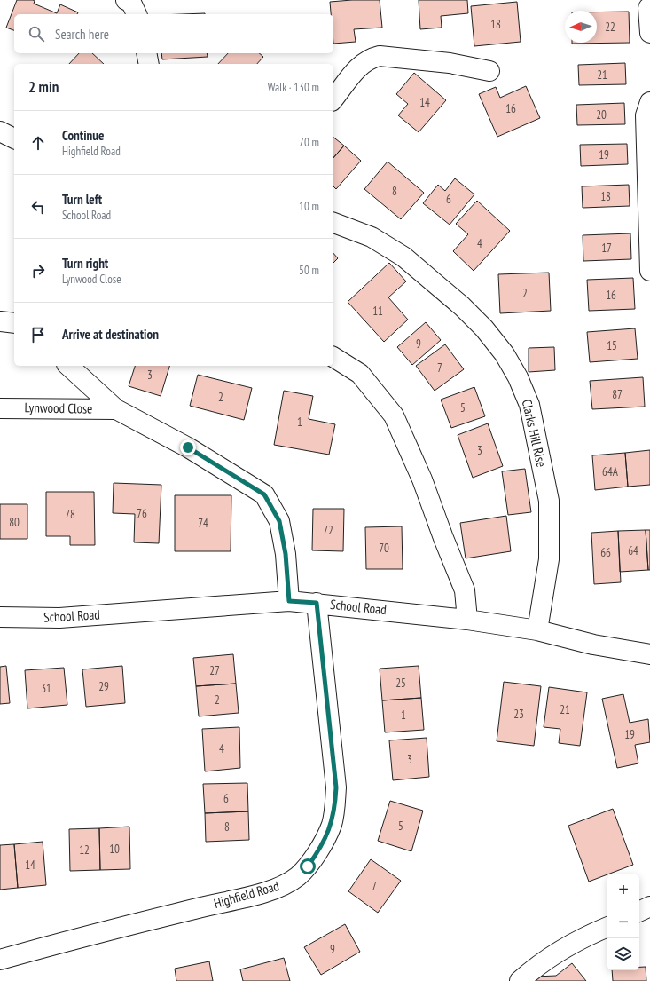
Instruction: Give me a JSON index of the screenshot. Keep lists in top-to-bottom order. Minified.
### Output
{"streets":{"street":["Lynwood Close","Clarks Hill Rise","School Road","Highfield Road"]},"crossings":[["Lynwood Close","School Road"],["Clarks Hill Rise","School Road"],["School Road","Highfield Road"]],"house_numbers":["18","22","21","14","16","20","19","8","18","6","4","17","2","16","11","9","15","7","3","87","2","5","1","3","64A","76","78","80","74","72","70","64","66","27","25","29","31","2","21","23","1","19","4","3","6","5","8","10","12","14","7","9"],"north":"left","page":{"search":"Search here","heading":["2 min","Walk · 130 m"],"list":[["Continue","Highfield Road","70 m"],["Turn left","School Road","10 m"],["Turn right","Lynwood Close","50 m"],"Arrive at destination"],"map_buttons":["+","−"]}}
